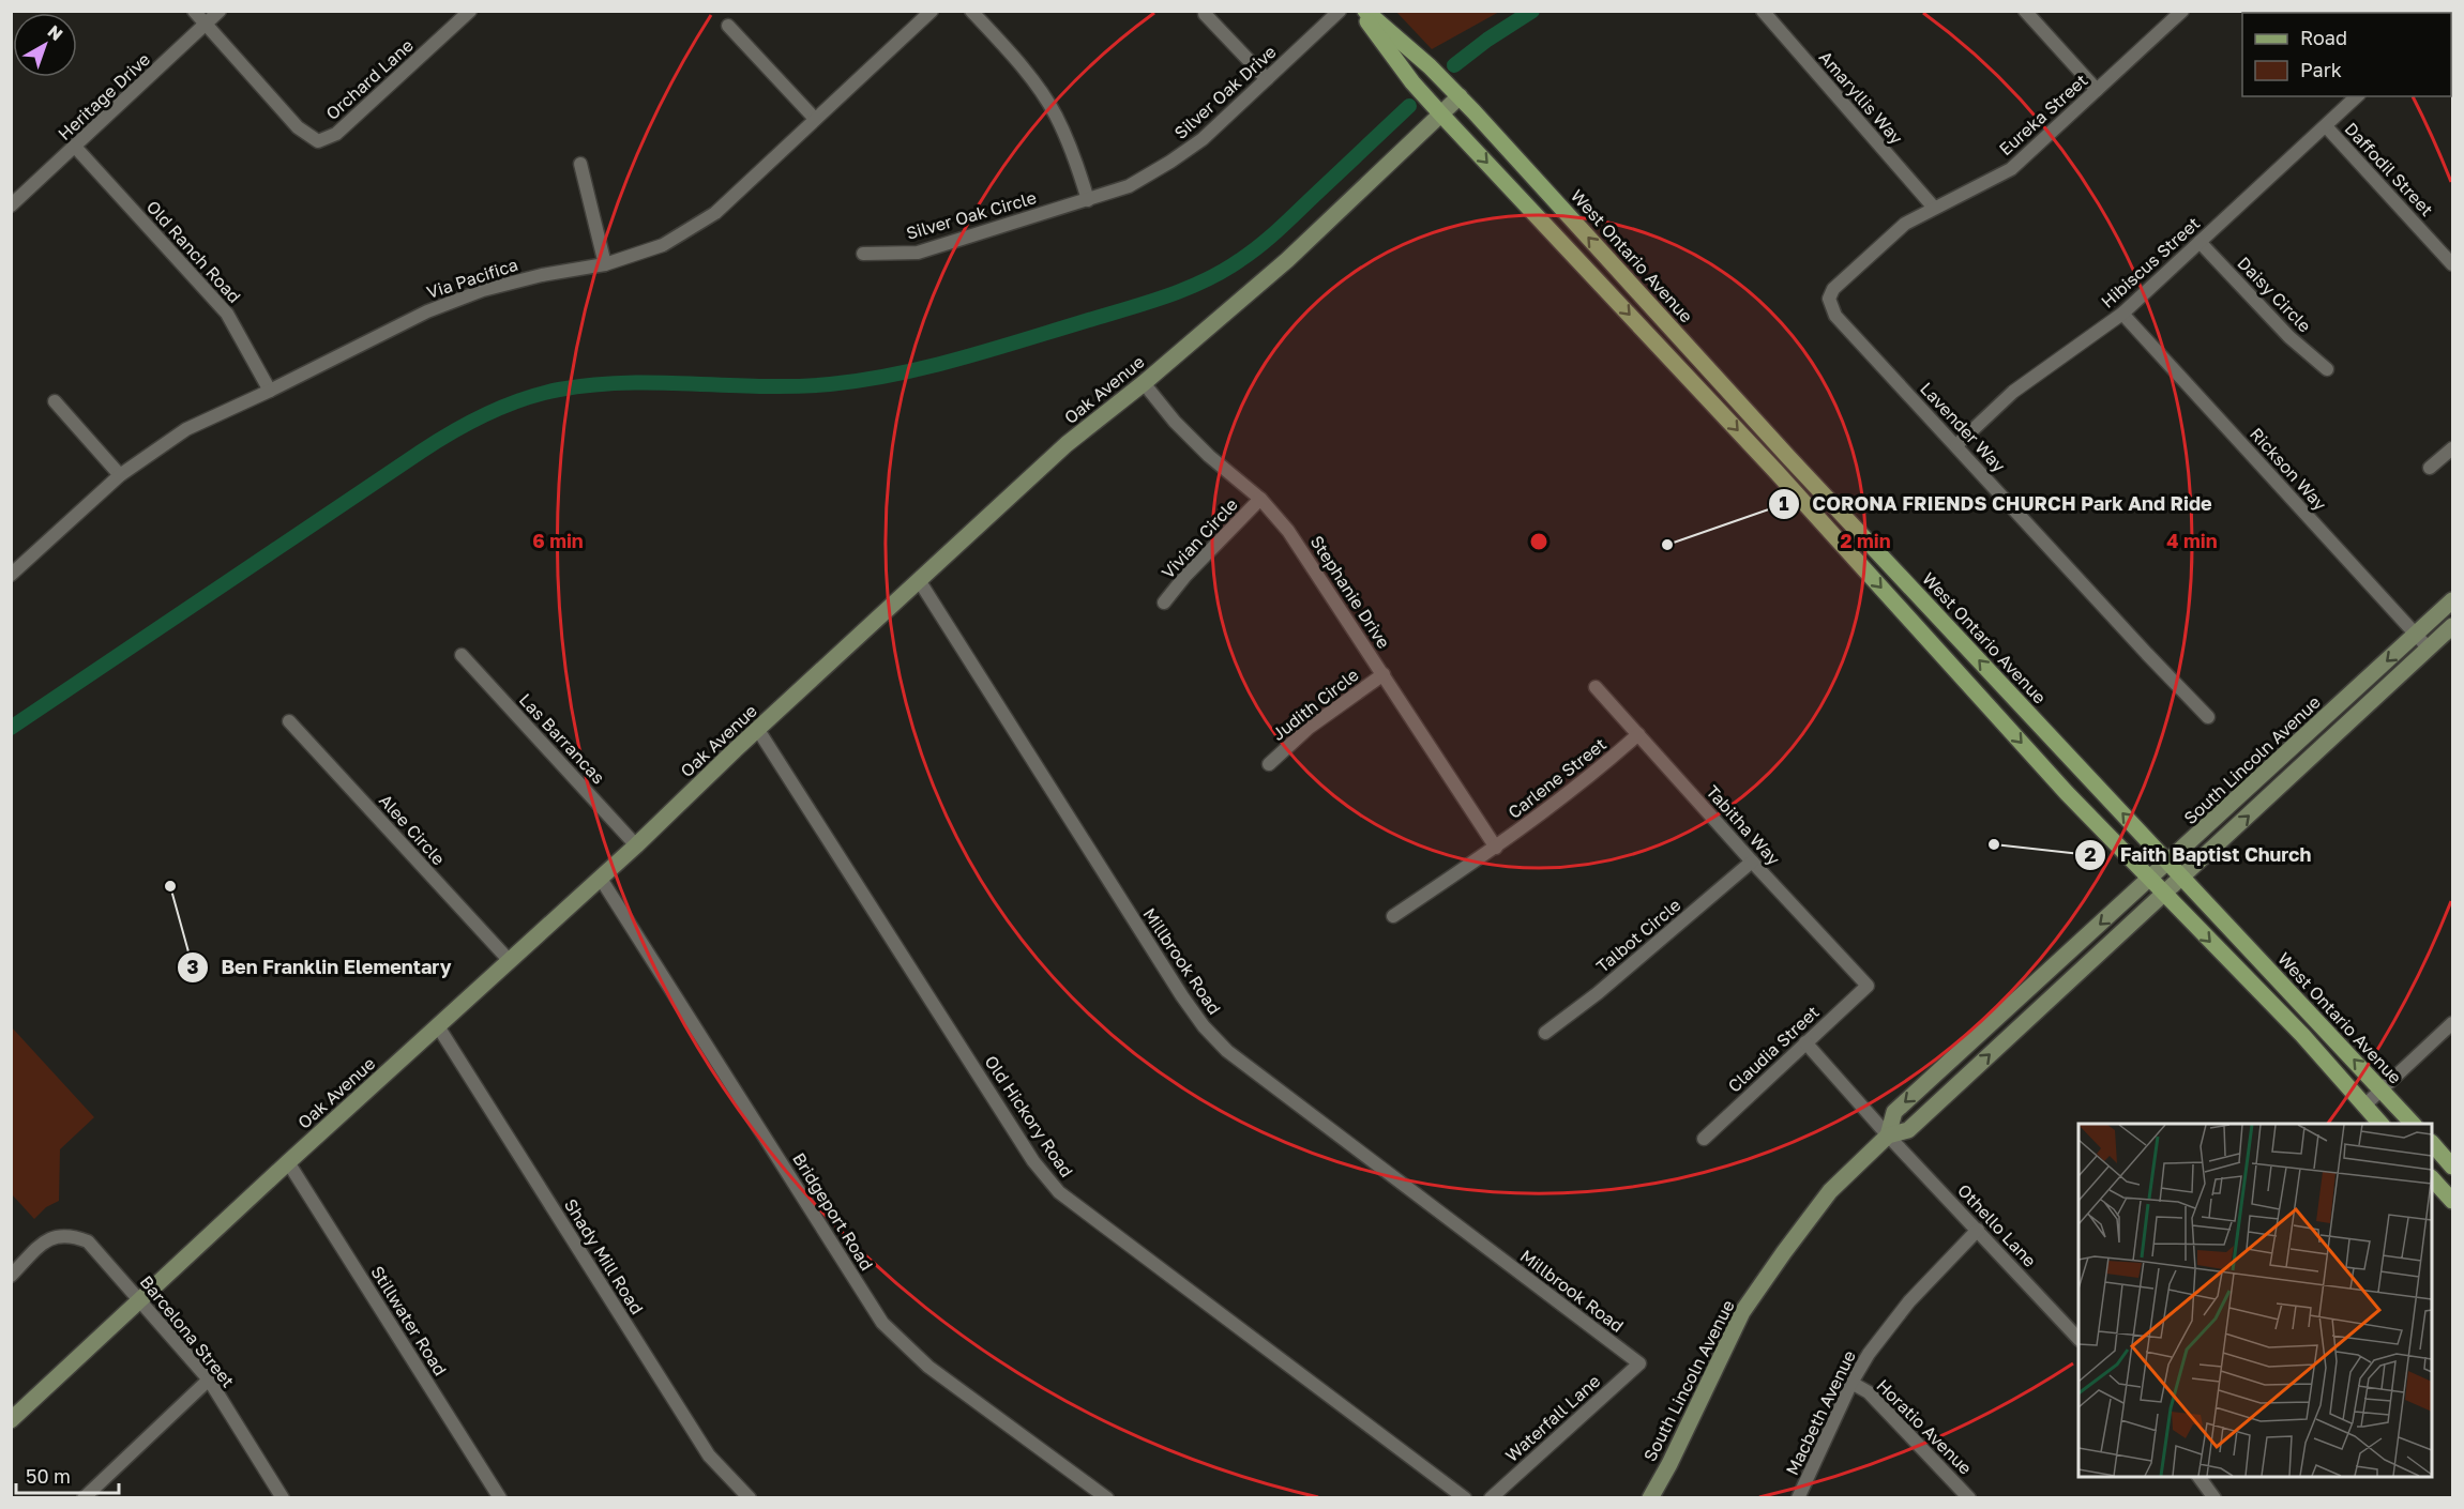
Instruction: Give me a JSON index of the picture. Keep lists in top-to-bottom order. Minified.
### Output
{"streets":{"main road":["West Ontario Avenue","Oak Avenue","South Lincoln Avenue"],"street":["Orchard Lane","Silver Oak Drive","Heritage Drive","Amaryllis Way","Eureka Street","Daffodil Street","Silver Oak Circle","Old Ranch Road","Hibiscus Street","Via Pacifica","Daisy Circle","Lavender Way","Rickson Way","Vivian Circle","Stephanie Drive","Judith Circle","Las Barrancas","Carlene Street","Tabitha Way","Alee Circle","Talbot Circle","Millbrook Road","Claudia Street","Old Hickory Road","Bridgeport Road","Othello Lane","Shady Mill Road","Stillwater Road","Barcelona Street","Macbeth Avenue","Waterfall Lane","Horatio Avenue"]},"crossings":[["Orchard Lane","Heritage Drive"],["Silver Oak Drive","Silver Oak Circle"],["Heritage Drive","Old Ranch Road"],["Amaryllis Way","Eureka Street"],["Eureka Street","Lavender Way"],["Daffodil Street","Hibiscus Street"],["Old Ranch Road","Via Pacifica"],["West Ontario Avenue","Oak Avenue"],["West Ontario Avenue","South Lincoln Avenue"],["Hibiscus Street","Daisy Circle"],["Hibiscus Street","Lavender Way"],["Hibiscus Street","Rickson Way"],["Oak Avenue","Stephanie Drive"],["Oak Avenue","Las Barrancas"],["Oak Avenue","Alee Circle"],["Oak Avenue","Millbrook Road"],["Oak Avenue","Old Hickory Road"],["Oak Avenue","Bridgeport Road"],["Oak Avenue","Shady Mill Road"],["Oak Avenue","Stillwater Road"],["Oak Avenue","Barcelona Street"],["Rickson Way","South Lincoln Avenue"],["Vivian Circle","Stephanie Drive"],["Stephanie Drive","Judith Circle"],["Stephanie Drive","Carlene Street"],["South Lincoln Avenue","Othello Lane"],["Carlene Street","Tabitha Way"],["Tabitha Way","Talbot Circle"],["Tabitha Way","Claudia Street"],["Millbrook Road","Waterfall Lane"],["Claudia Street","Othello Lane"],["Othello Lane","Macbeth Avenue"],["Macbeth Avenue","Horatio Avenue"]],"places":["CORONA FRIENDS CHURCH Park And Ride","Faith Baptist Church","Ben Franklin Elementary"],"legend":["Road","Park"],"scale_bar":"50 m","north":"top right","rings":["2 min","4 min","6 min"]}
